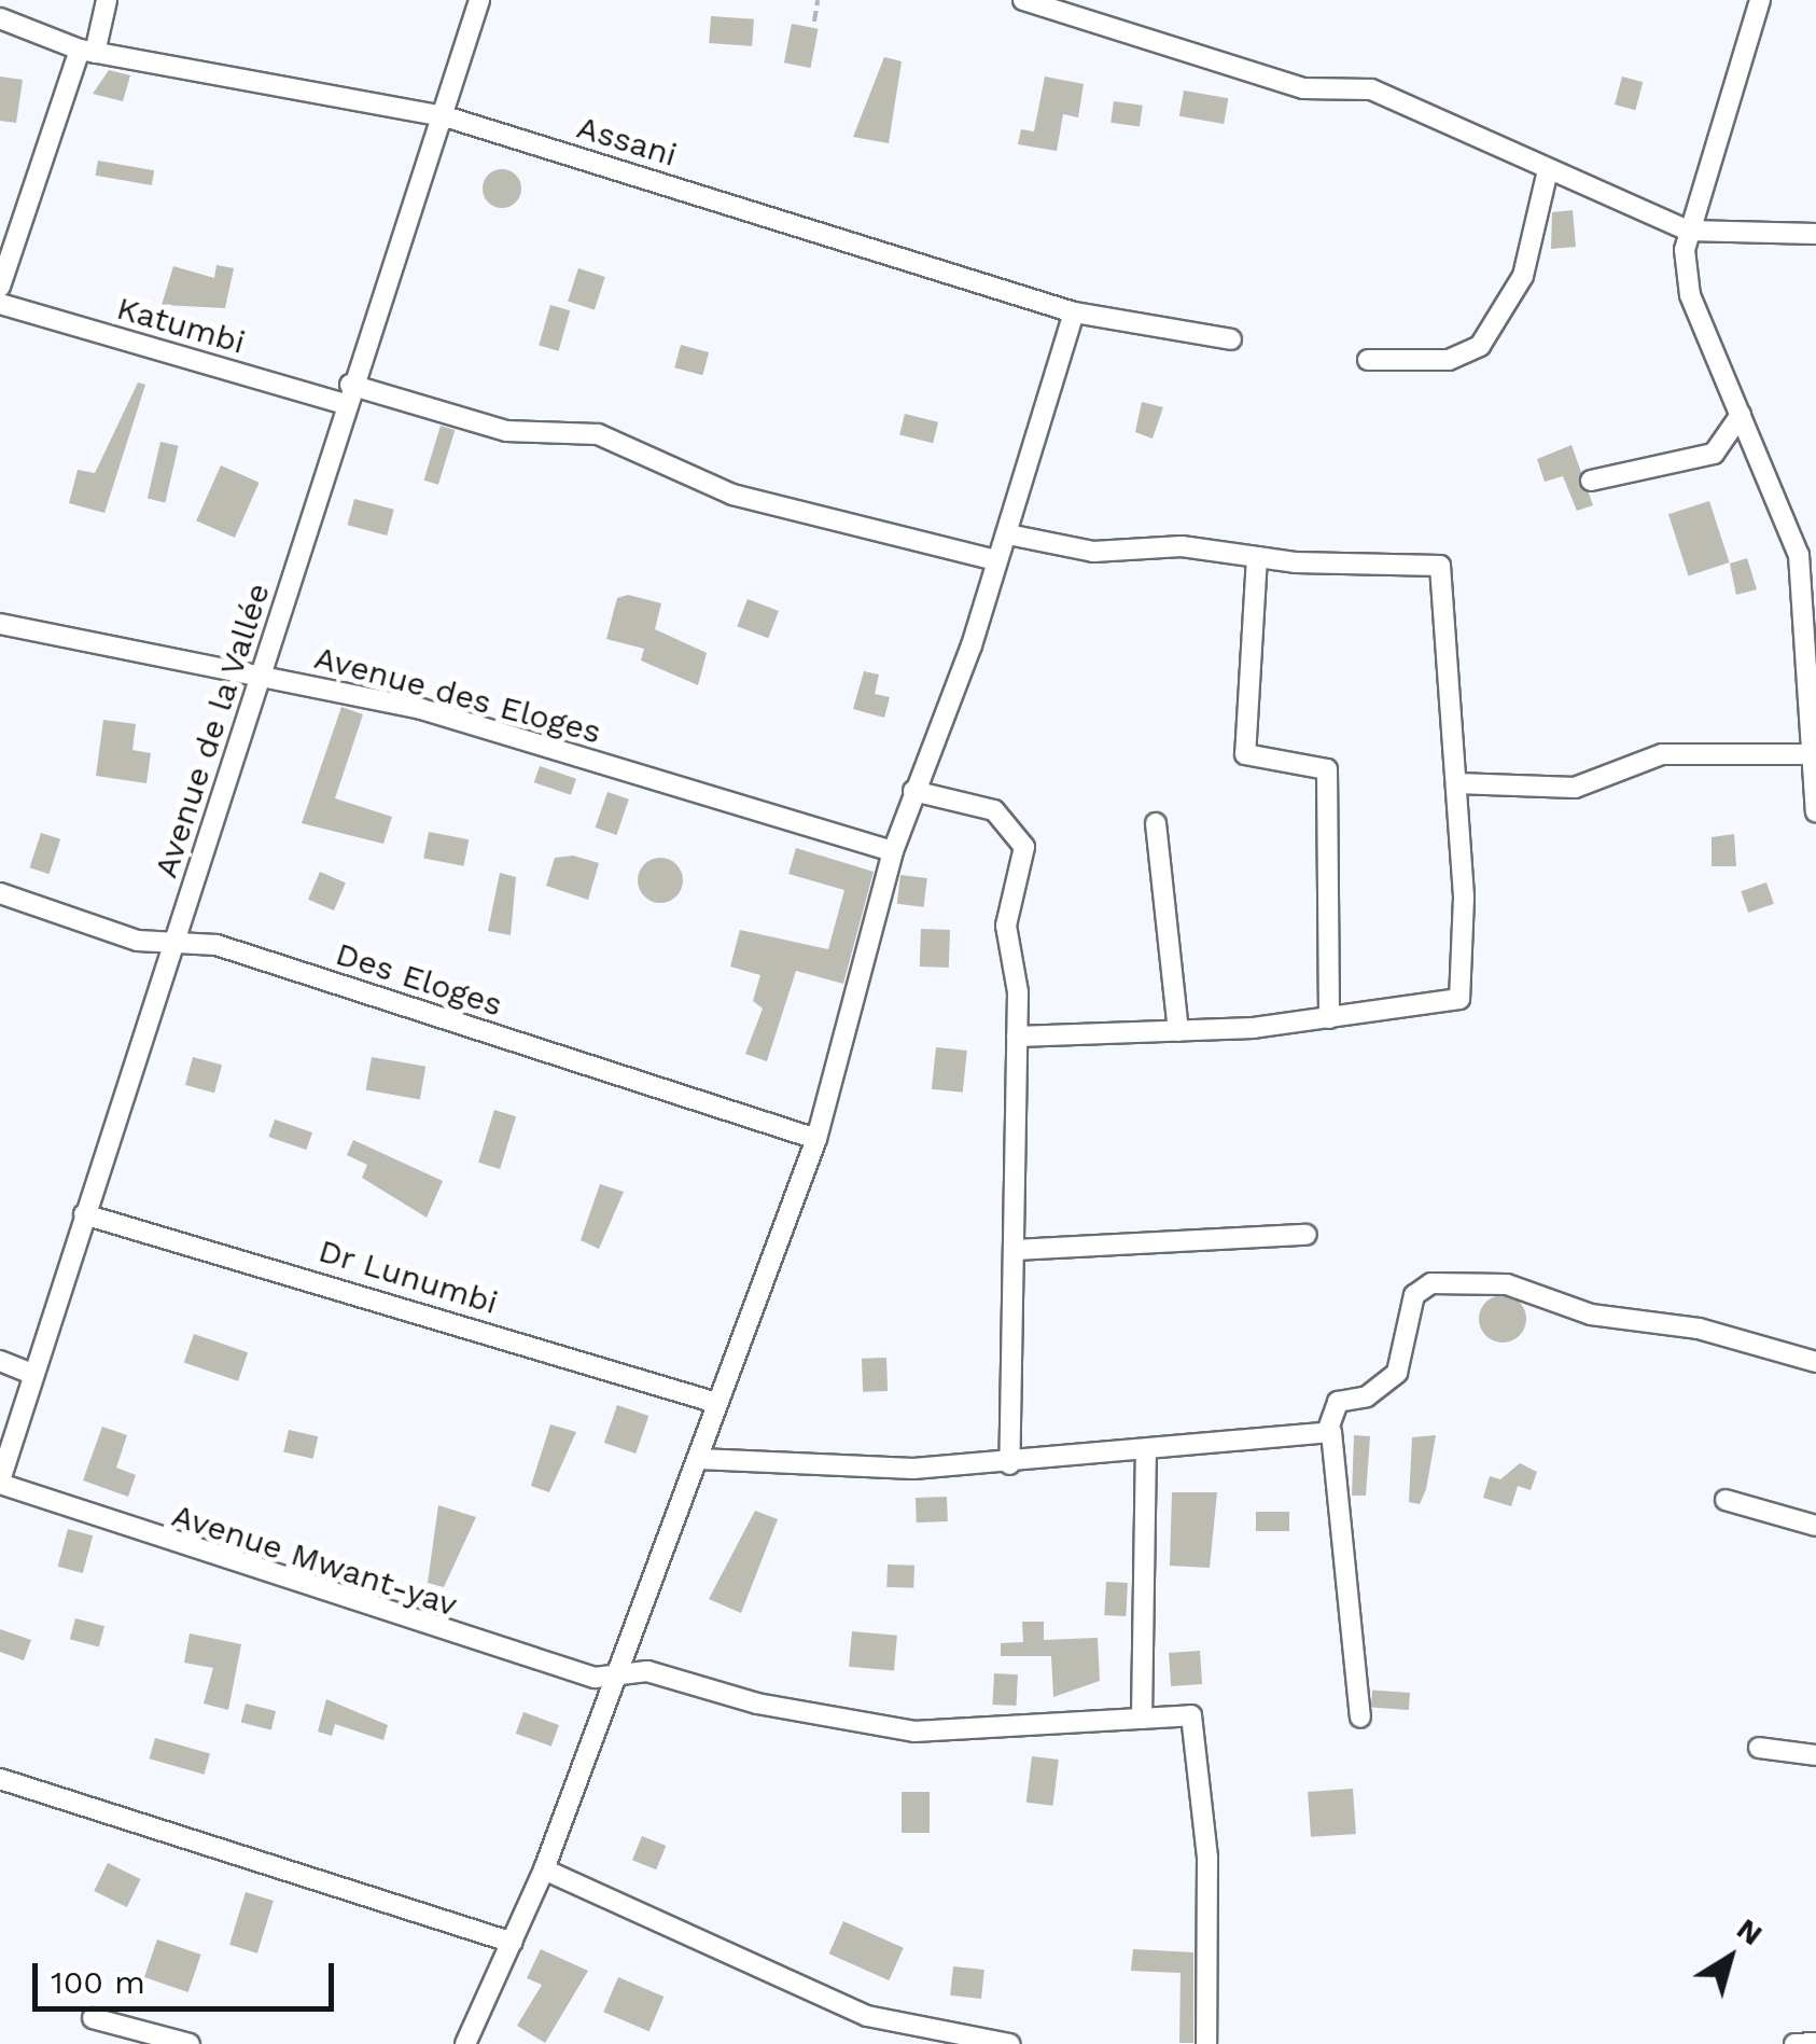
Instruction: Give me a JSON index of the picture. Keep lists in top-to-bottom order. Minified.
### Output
{"streets":{"street":["Assani","Katumbi","Avenue des Eloges","Avenue de la Vallée","Des Eloges","Dr Lunumbi","Avenue Mwant-yav"]},"crossings":[["Assani","Avenue de la Vallée"],["Katumbi","Avenue de la Vallée"],["Avenue des Eloges","Avenue de la Vallée"],["Avenue de la Vallée","Des Eloges"],["Avenue de la Vallée","Dr Lunumbi"],["Avenue de la Vallée","Avenue Mwant-yav"]],"scale_bar":"100 m","north":"top right"}
